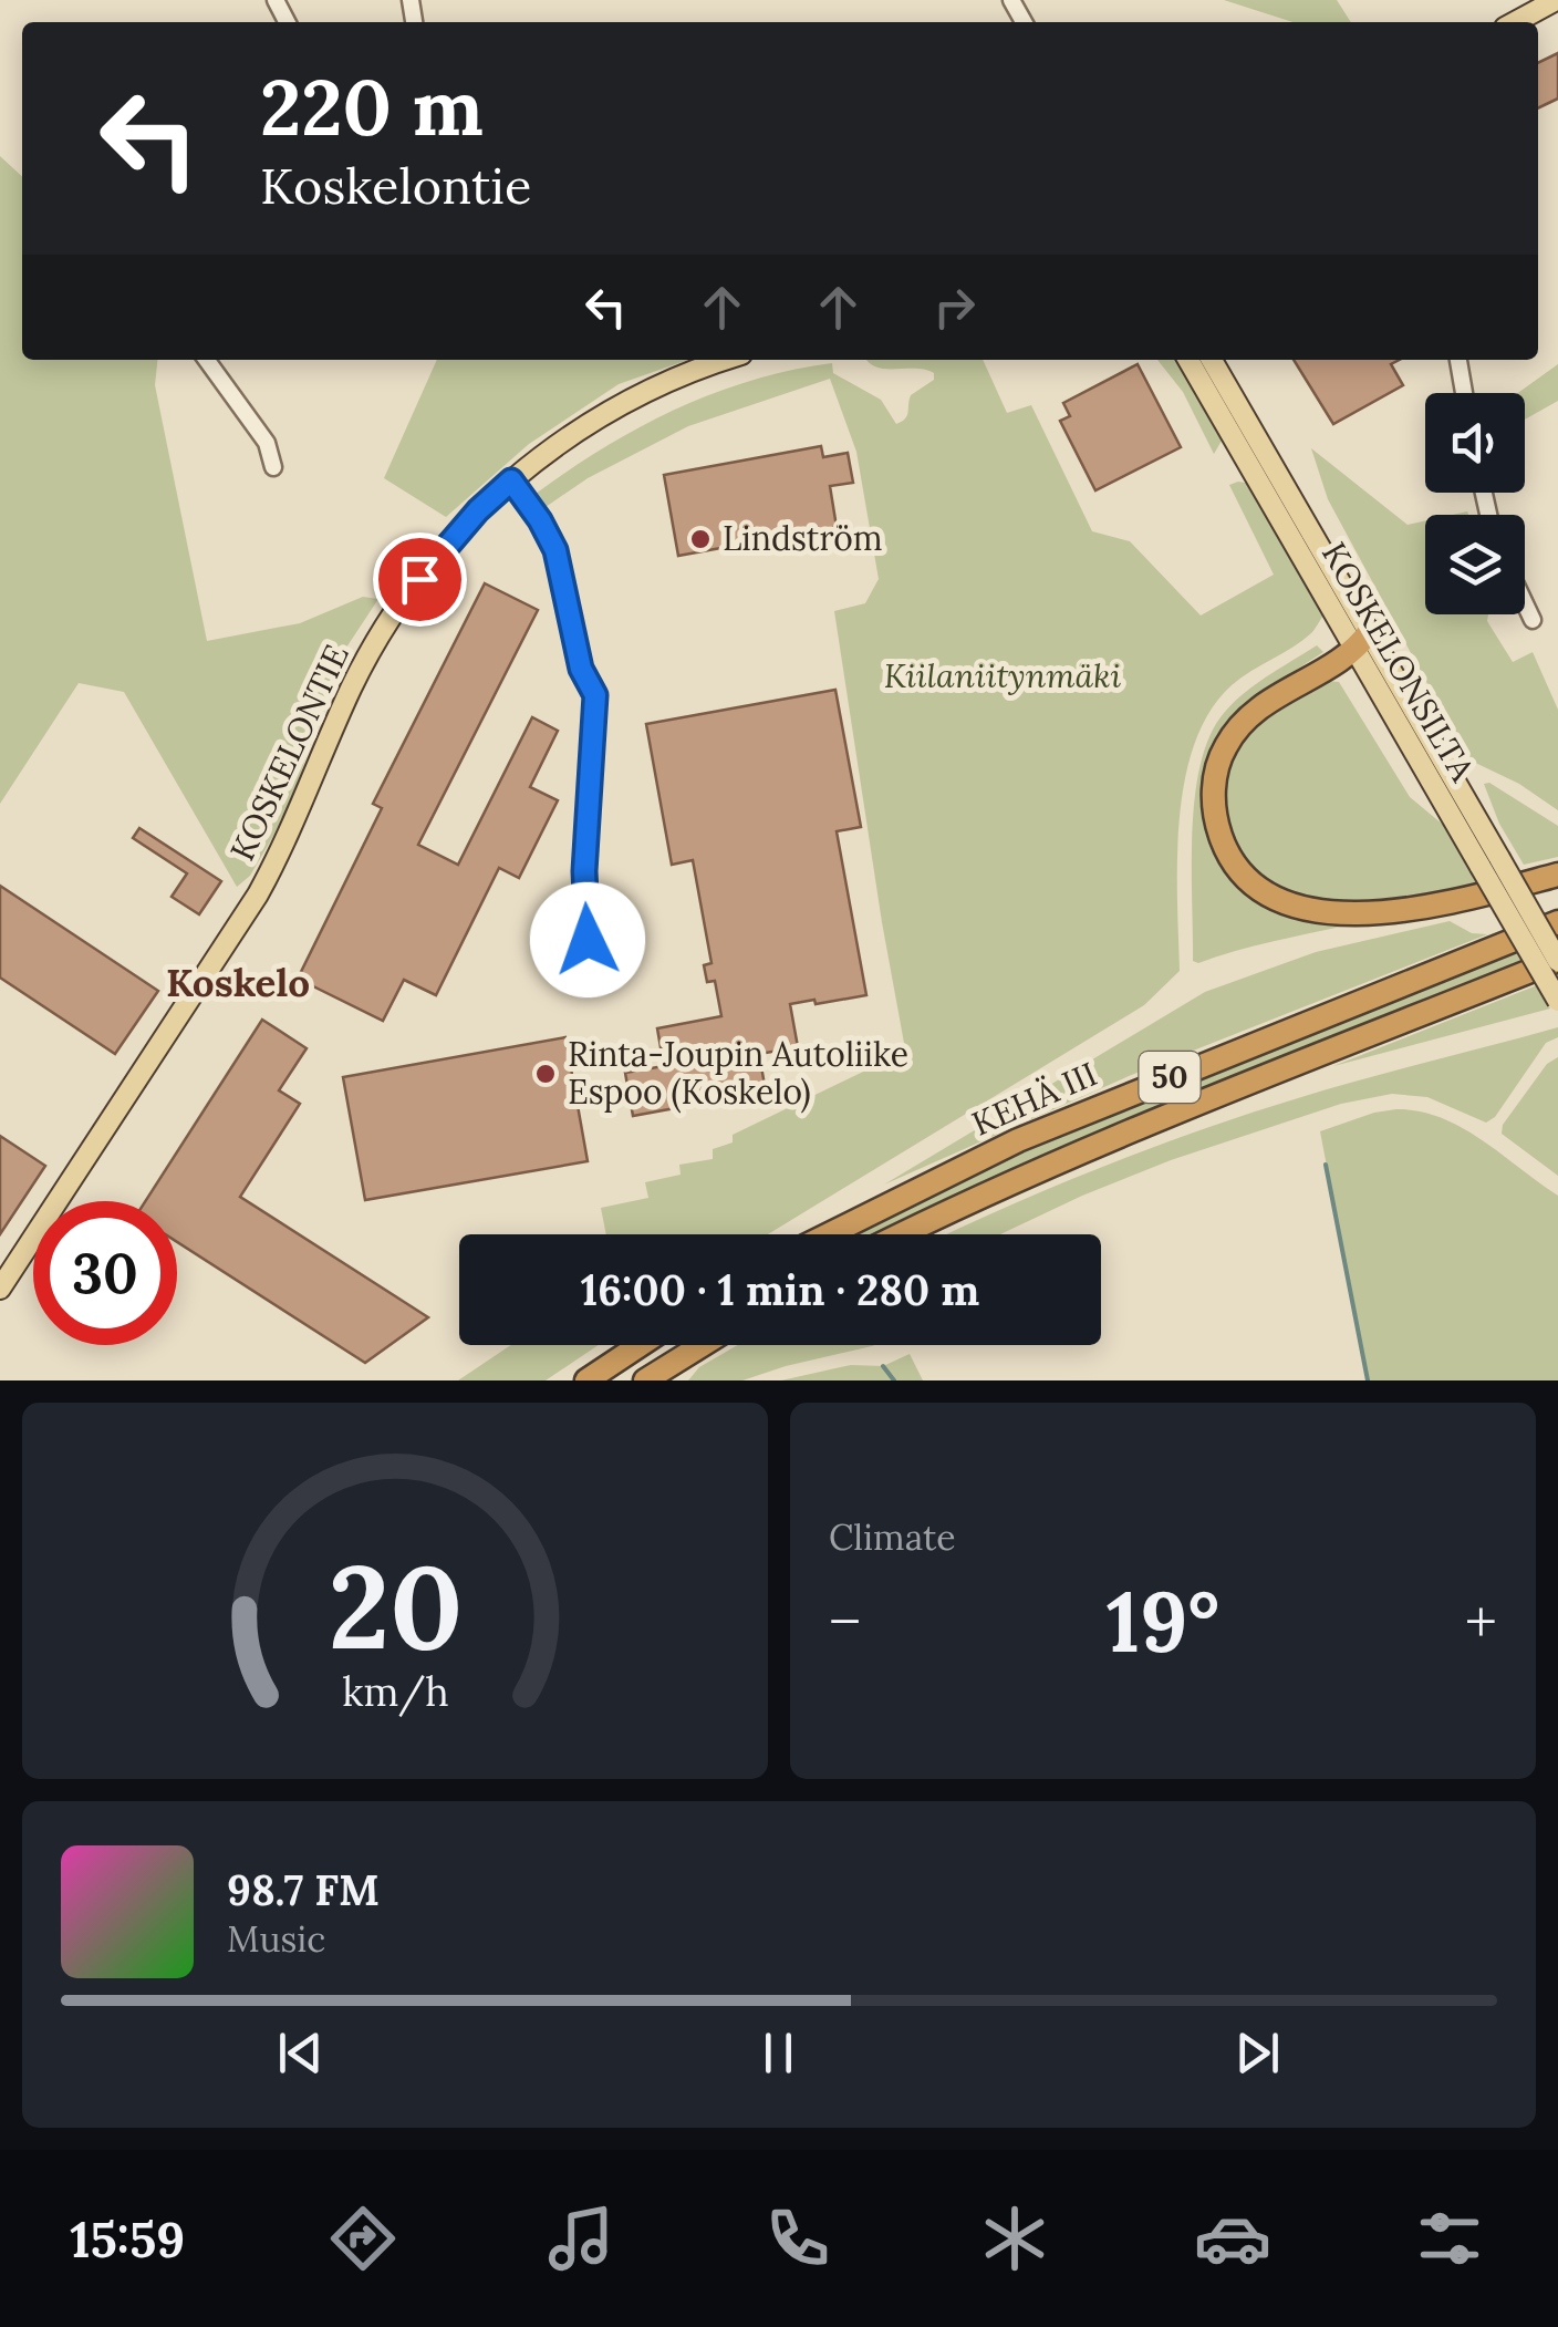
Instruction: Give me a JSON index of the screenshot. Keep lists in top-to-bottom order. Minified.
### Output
{"streets":{"highway":["50","KEHÄ III"],"main road":["KOSKELONSILTA","KOSKELONTIE"]},"crossings":[["KOSKELONSILTA","KEHÄ III"]],"districts":["Koskelo"],"parks":["Kiilaniitynmäki"],"places":["Lindström","Rinta-Joupin Autoliike Espoo (Koskelo)"],"page":{"turn":["220 m","Koskelontie"],"limit":"30","trip":"16:00 · 1 min · 280 m","tile":"Climate","heat":["−","19°","+"],"song":["98.7 FM","Music"],"tabs":"15:59","gauge":["20","km/h"]}}
